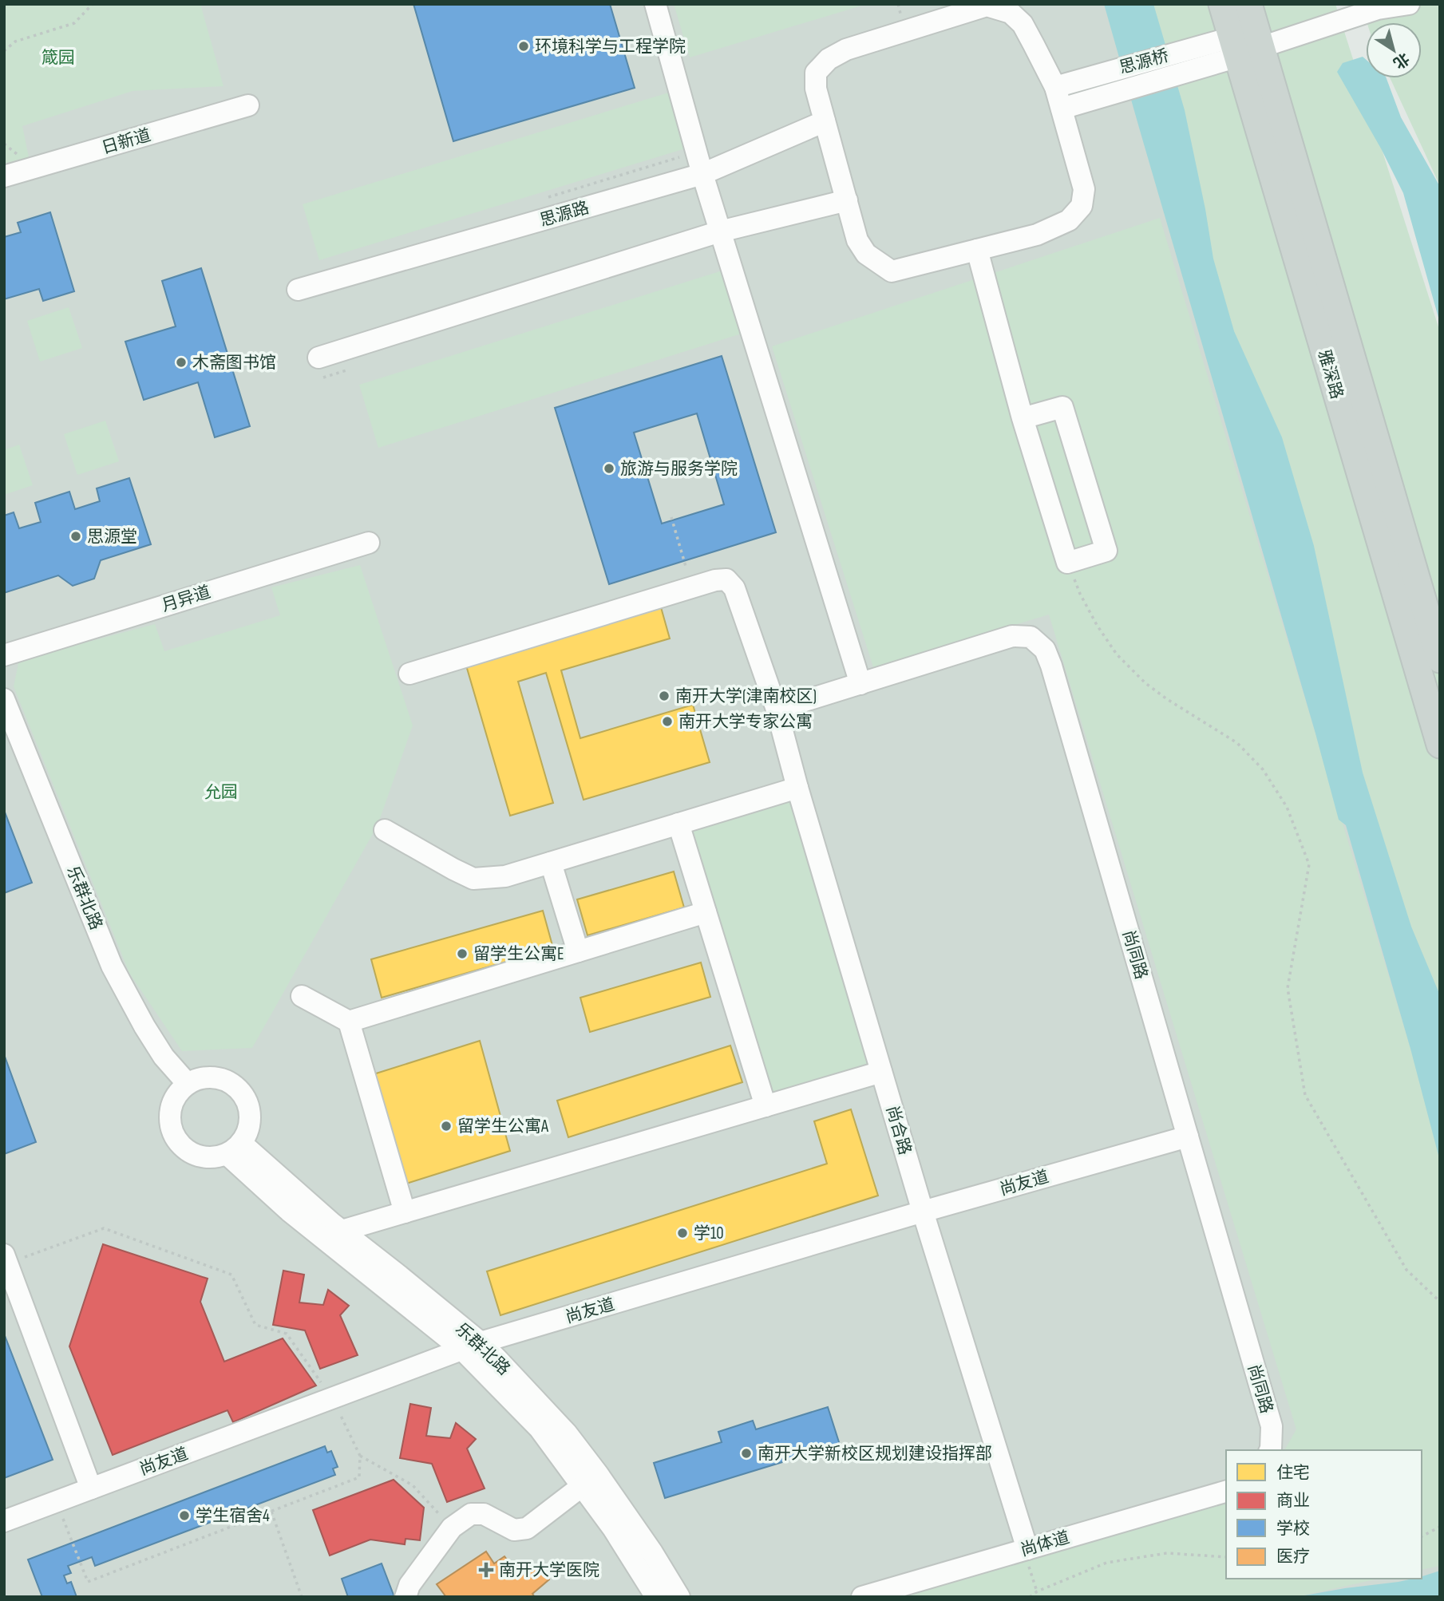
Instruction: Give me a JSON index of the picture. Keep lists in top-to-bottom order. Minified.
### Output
{"streets":{"main road":["雅深路"],"street":["思源桥","日新道","思源路","月异道","乐群北路","尚同路","尚合路","尚友道","尚体道"]},"crossings":[["乐群北路","尚友道"],["尚同路","尚合路"],["尚同路","尚友道"],["尚合路","尚友道"],["尚合路","尚体道"]],"parks":["箴园","允园"],"places":{"other":["环境科学与工程学院","木斋图书馆","旅游与服务学院","思源堂","南开大学(津南校区)","南开大学专家公寓","留学生公寓E","留学生公寓A","学10","南开大学新校区规划建设指挥部","学生宿舍4"],"health":["南开大学医院"]},"legend":["住宅","商业","学校","医疗"],"north":"bottom right"}
